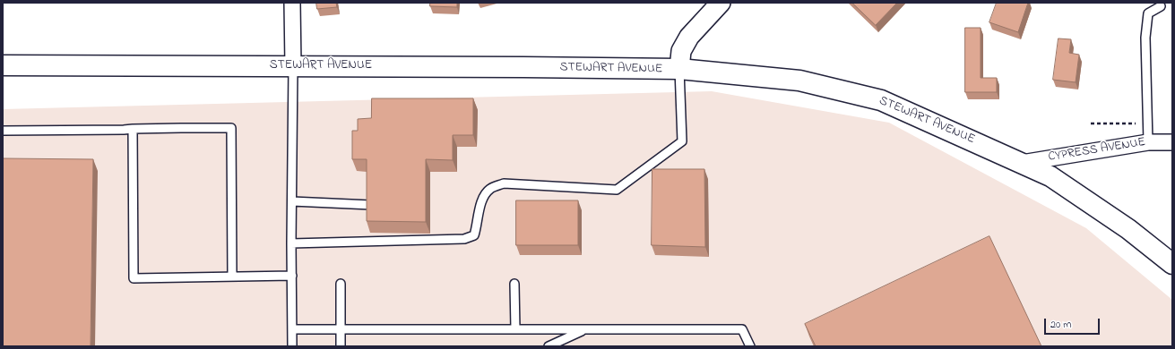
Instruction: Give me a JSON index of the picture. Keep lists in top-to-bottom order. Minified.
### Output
{"streets":{"main road":["STEWART AVENUE"],"street":["CYPRESS AVENUE"]},"crossings":[["STEWART AVENUE","CYPRESS AVENUE"]],"scale_bar":"20 m"}
